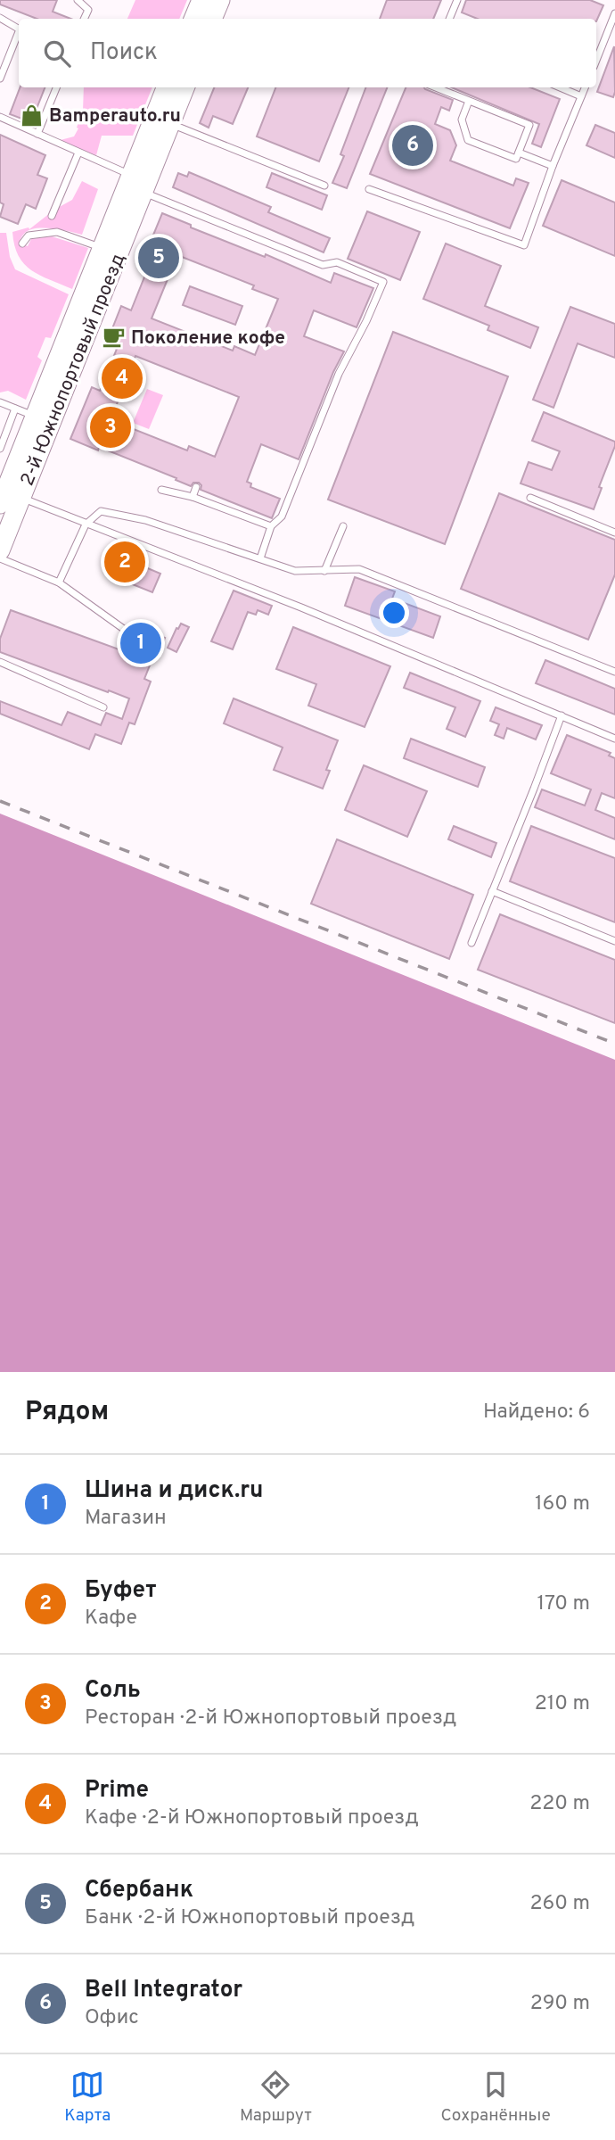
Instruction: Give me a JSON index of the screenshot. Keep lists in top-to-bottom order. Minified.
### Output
{"streets":{"main road":["2-й Южнопортовый проезд"]},"places":{"shop":["Bamperauto.ru"],"cafe":["Поколение кофе"]},"page":{"search":"Поиск","pins":["6","5","4","3","2","1"],"heading":["Рядом","Найдено: 6"],"list":[{"mark":"1","name":"Шина и диск.ru","note":"Магазин","value":"160 m"},{"mark":"2","name":"Буфет","note":"Кафе","value":"170 m"},{"mark":"3","name":"Соль","note":"Ресторан · 2-й Южнопортовый проезд","value":"210 m"},{"mark":"4","name":"Prime","note":"Кафе · 2-й Южнопортовый проезд","value":"220 m"},{"mark":"5","name":"Сбербанк","note":"Банк · 2-й Южнопортовый проезд","value":"260 m"},{"mark":"6","name":"Bell Integrator","note":"Офис","value":"290 m"}],"nav":["Карта","Маршрут","Сохранённые"]}}
